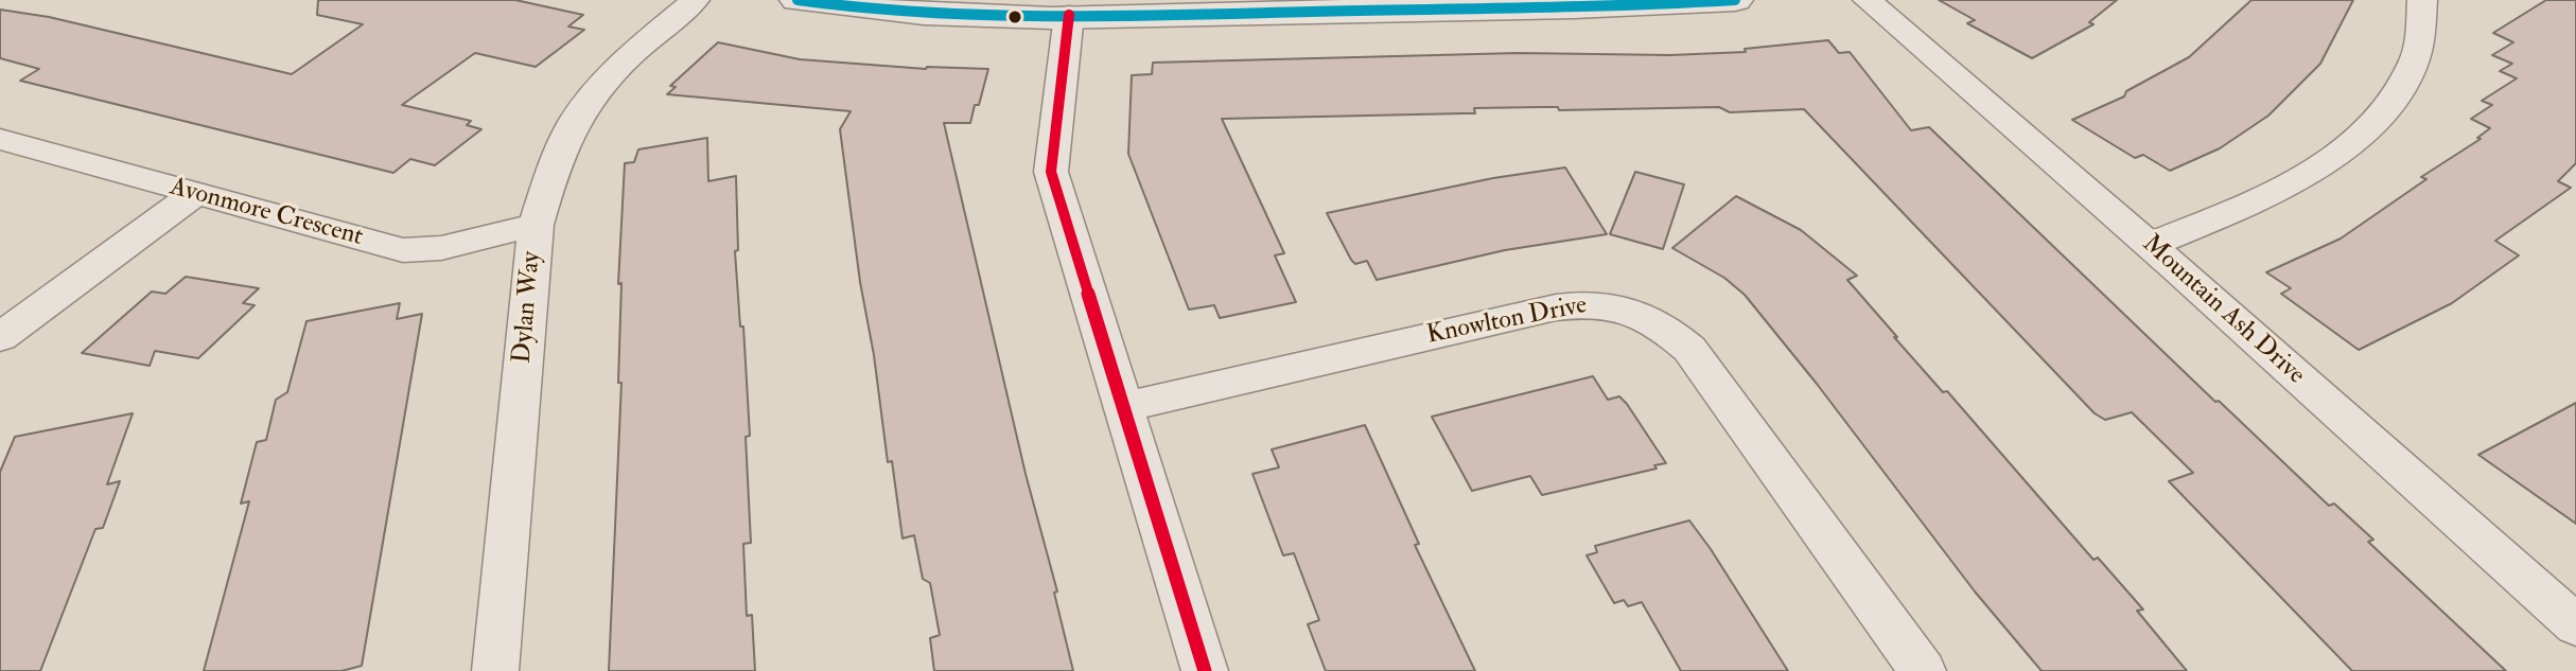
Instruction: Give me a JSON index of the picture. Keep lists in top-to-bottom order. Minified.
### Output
{"streets":{"street":["Avonmore Crescent","Dylan Way","Mountain Ash Drive","Knowlton Drive"]},"crossings":[["Avonmore Crescent","Dylan Way"]]}
